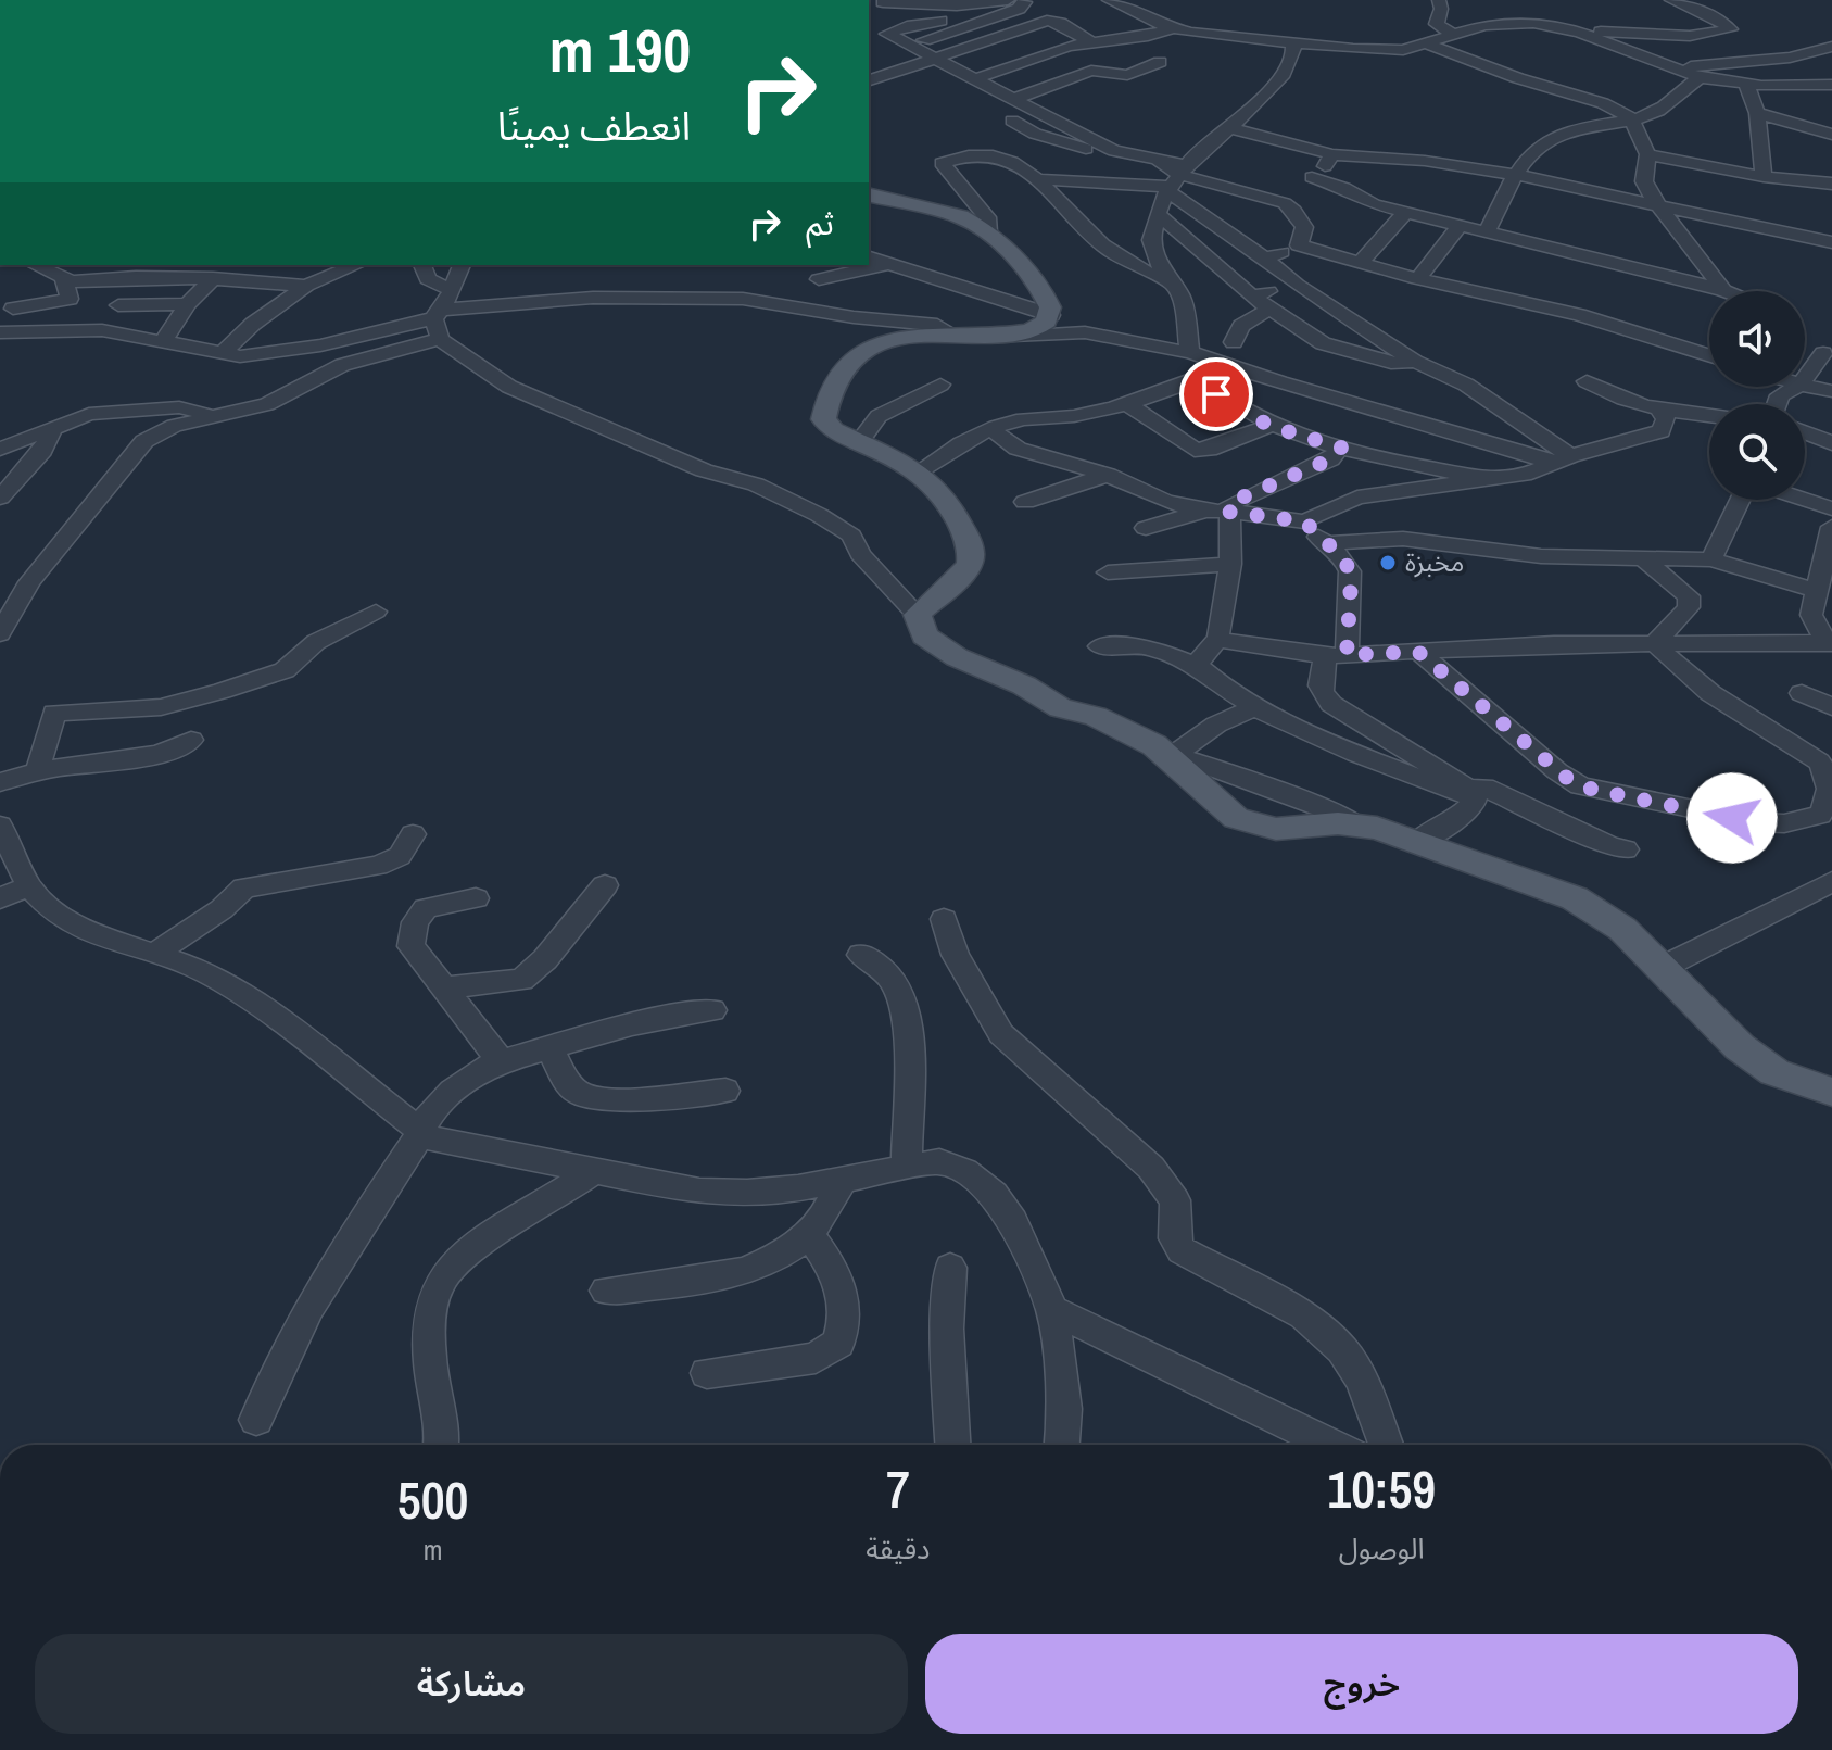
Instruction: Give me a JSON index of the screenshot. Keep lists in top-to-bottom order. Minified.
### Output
{"places":["مخبزة"],"page":{"turn":["190 m","انعطف يمينًا"],"then":"ثم","eta":["10:59","الوصول","7","دقيقة","500","m"],"buttons":["خروج","مشاركة"]}}
